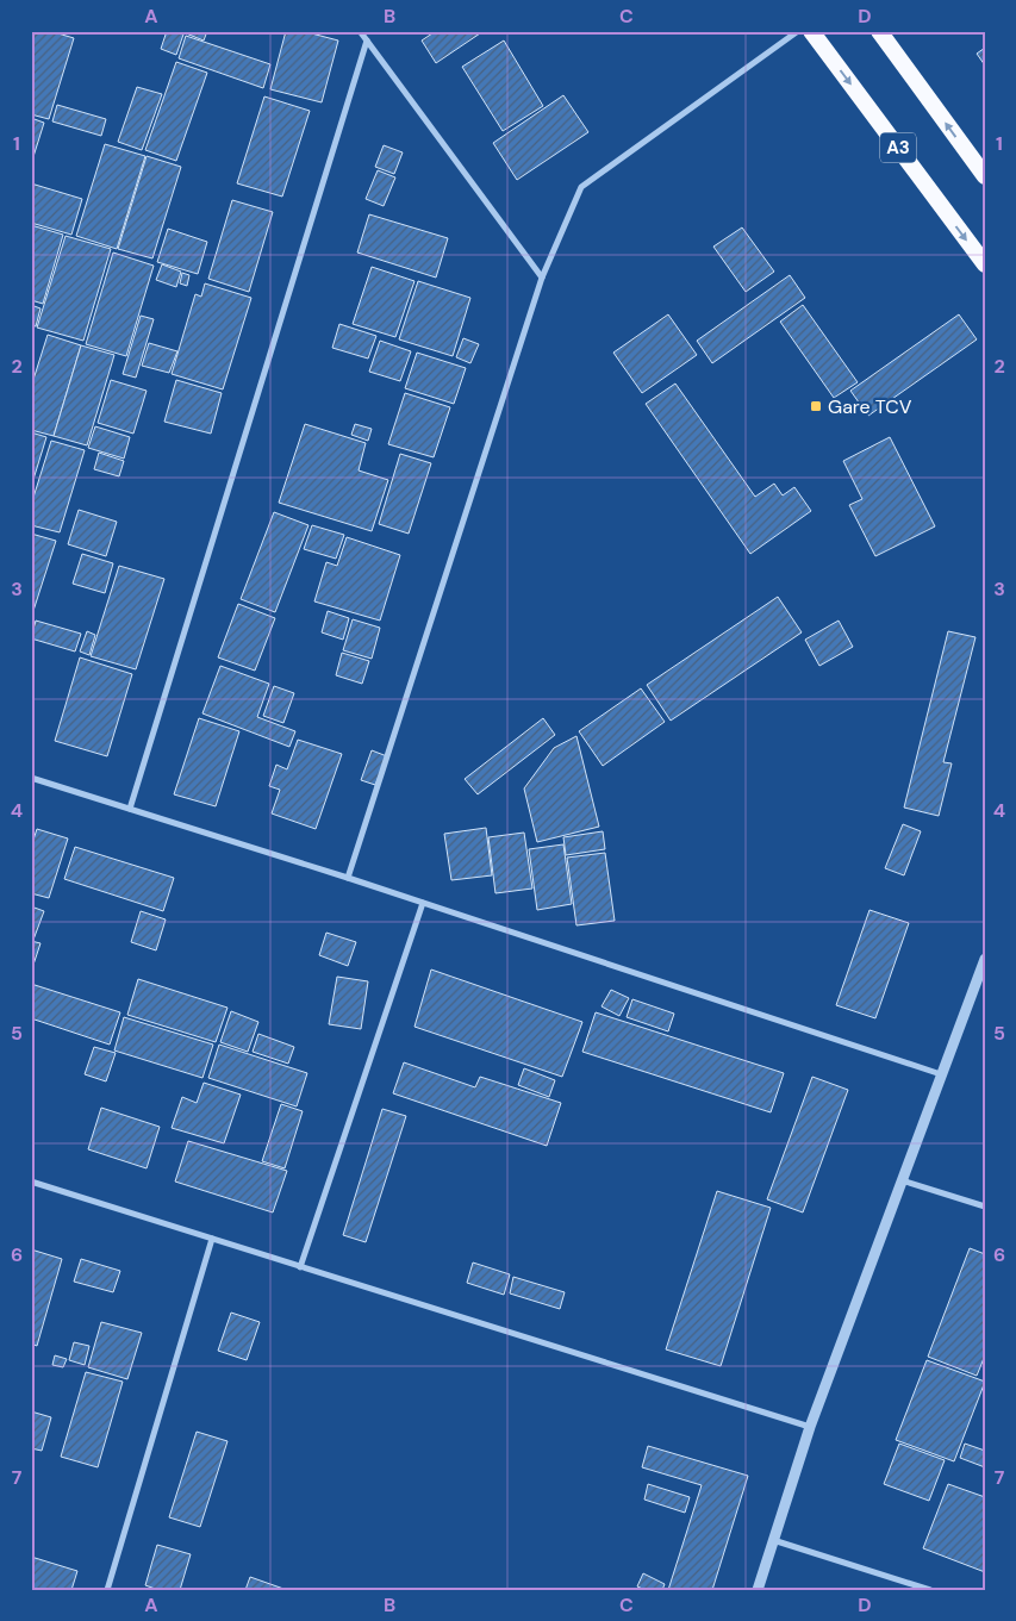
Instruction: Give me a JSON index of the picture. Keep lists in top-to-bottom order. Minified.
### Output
{"streets":{"highway":["A3"]},"places":{"transit":["Gare TCV"]},"grid":{"columns":["A","B","C","D"],"rows":["1","2","3","4","5","6","7"]}}
